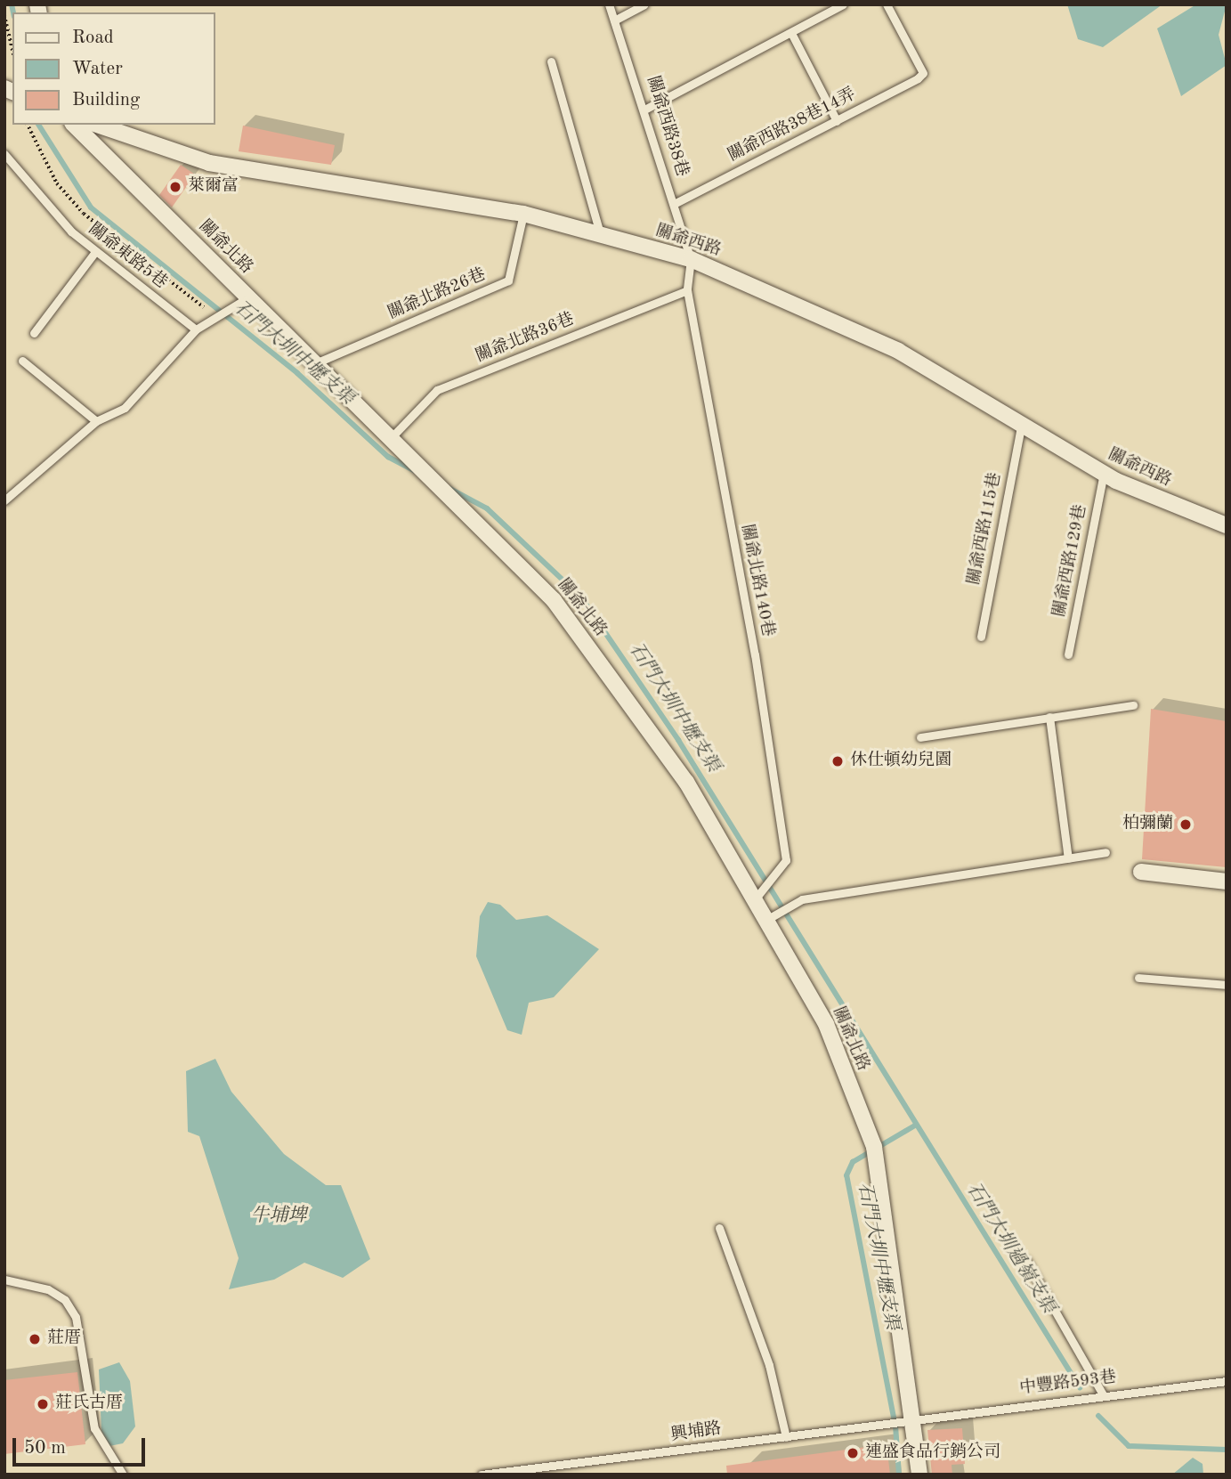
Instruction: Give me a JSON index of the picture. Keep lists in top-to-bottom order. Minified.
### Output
{"streets":{"street":["關爺西路","關爺北路"],"lane":["關爺西路38巷14弄","關爺西路38巷","關爺東路5巷","關爺北路26巷","關爺北路36巷","關爺西路115巷","關爺西路129巷","關爺北路140巷","中豐路593巷","興埔路"]},"crossings":[["關爺西路38巷14弄","關爺西路38巷"],["關爺西路38巷","關爺西路"],["關爺西路38巷","關爺北路140巷"],["關爺西路","關爺北路26巷"],["關爺西路","關爺西路115巷"],["關爺西路","關爺西路129巷"],["關爺西路","關爺北路140巷"],["關爺北路","關爺北路26巷"],["關爺北路","關爺北路36巷"],["關爺北路","關爺北路140巷"],["關爺北路","中豐路593巷"],["關爺北路","興埔路"],["關爺北路36巷","關爺北路140巷"],["中豐路593巷","興埔路"]],"water":["石門大圳中壢支渠","牛埔埤","石門大圳過嶺支渠"],"places":["萊爾富","休仕頓幼兒園","柏彌蘭","莊厝","莊氏古厝","連盛食品行銷公司"],"legend":["Road","Water","Building"],"scale_bar":"50 m"}
